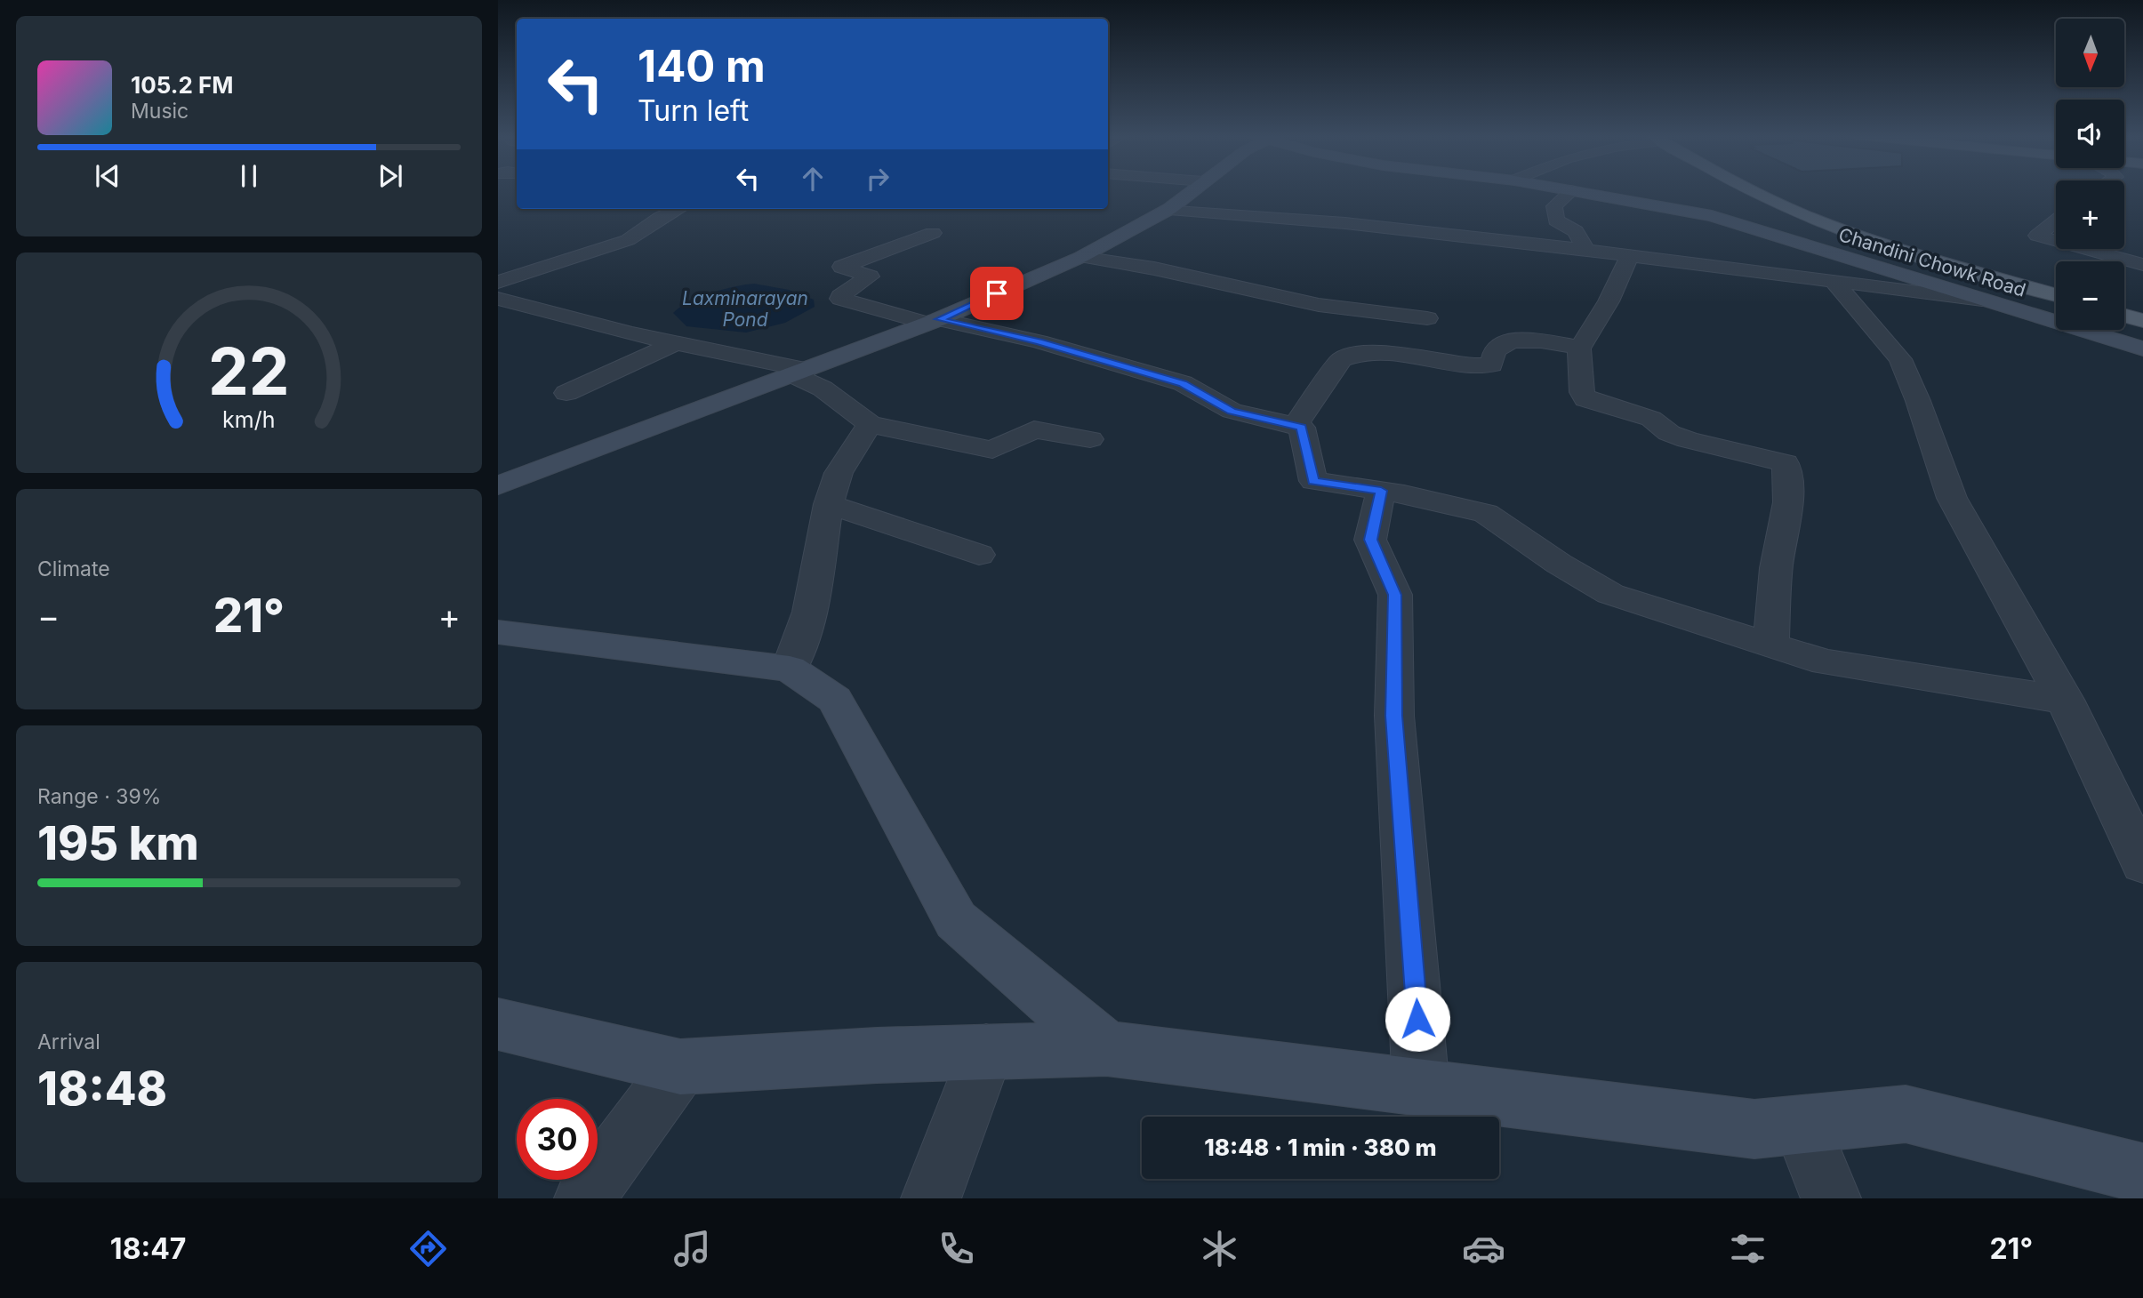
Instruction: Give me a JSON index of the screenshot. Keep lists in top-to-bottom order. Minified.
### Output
{"streets":{"street":["Chandini Chowk Road"]},"water":["Laxminarayan Pond"],"north":"bottom","page":{"map_buttons":["+","−"],"turn":["140 m","Turn left"],"song":["105.2 FM","Music"],"tile":["Climate",["Range · 39%","195 km"],["Arrival","18:48"]],"heat":["−","21°","+"],"limit":"30","trip":"18:48 · 1 min · 380 m","tabs":["18:47","21°"],"gauge":["22","km/h"]}}
